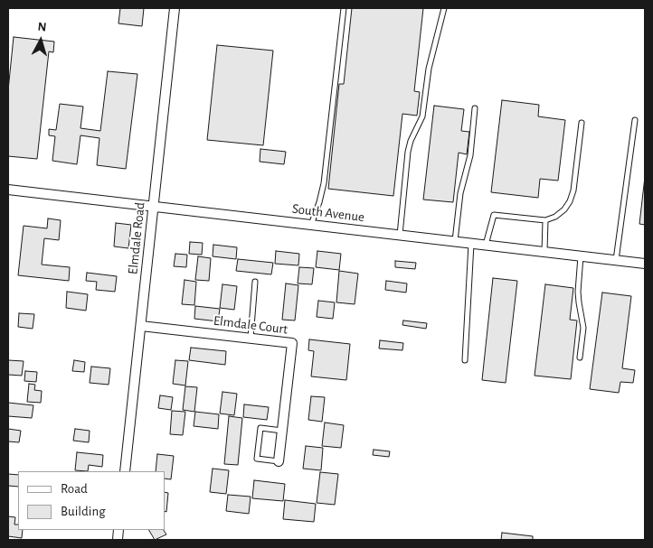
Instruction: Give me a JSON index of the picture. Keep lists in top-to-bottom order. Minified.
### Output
{"streets":{"street":["South Avenue","Elmdale Road","Elmdale Court"]},"crossings":[["South Avenue","Elmdale Road"],["Elmdale Road","Elmdale Court"]],"legend":["Road","Building"],"north":"top"}
